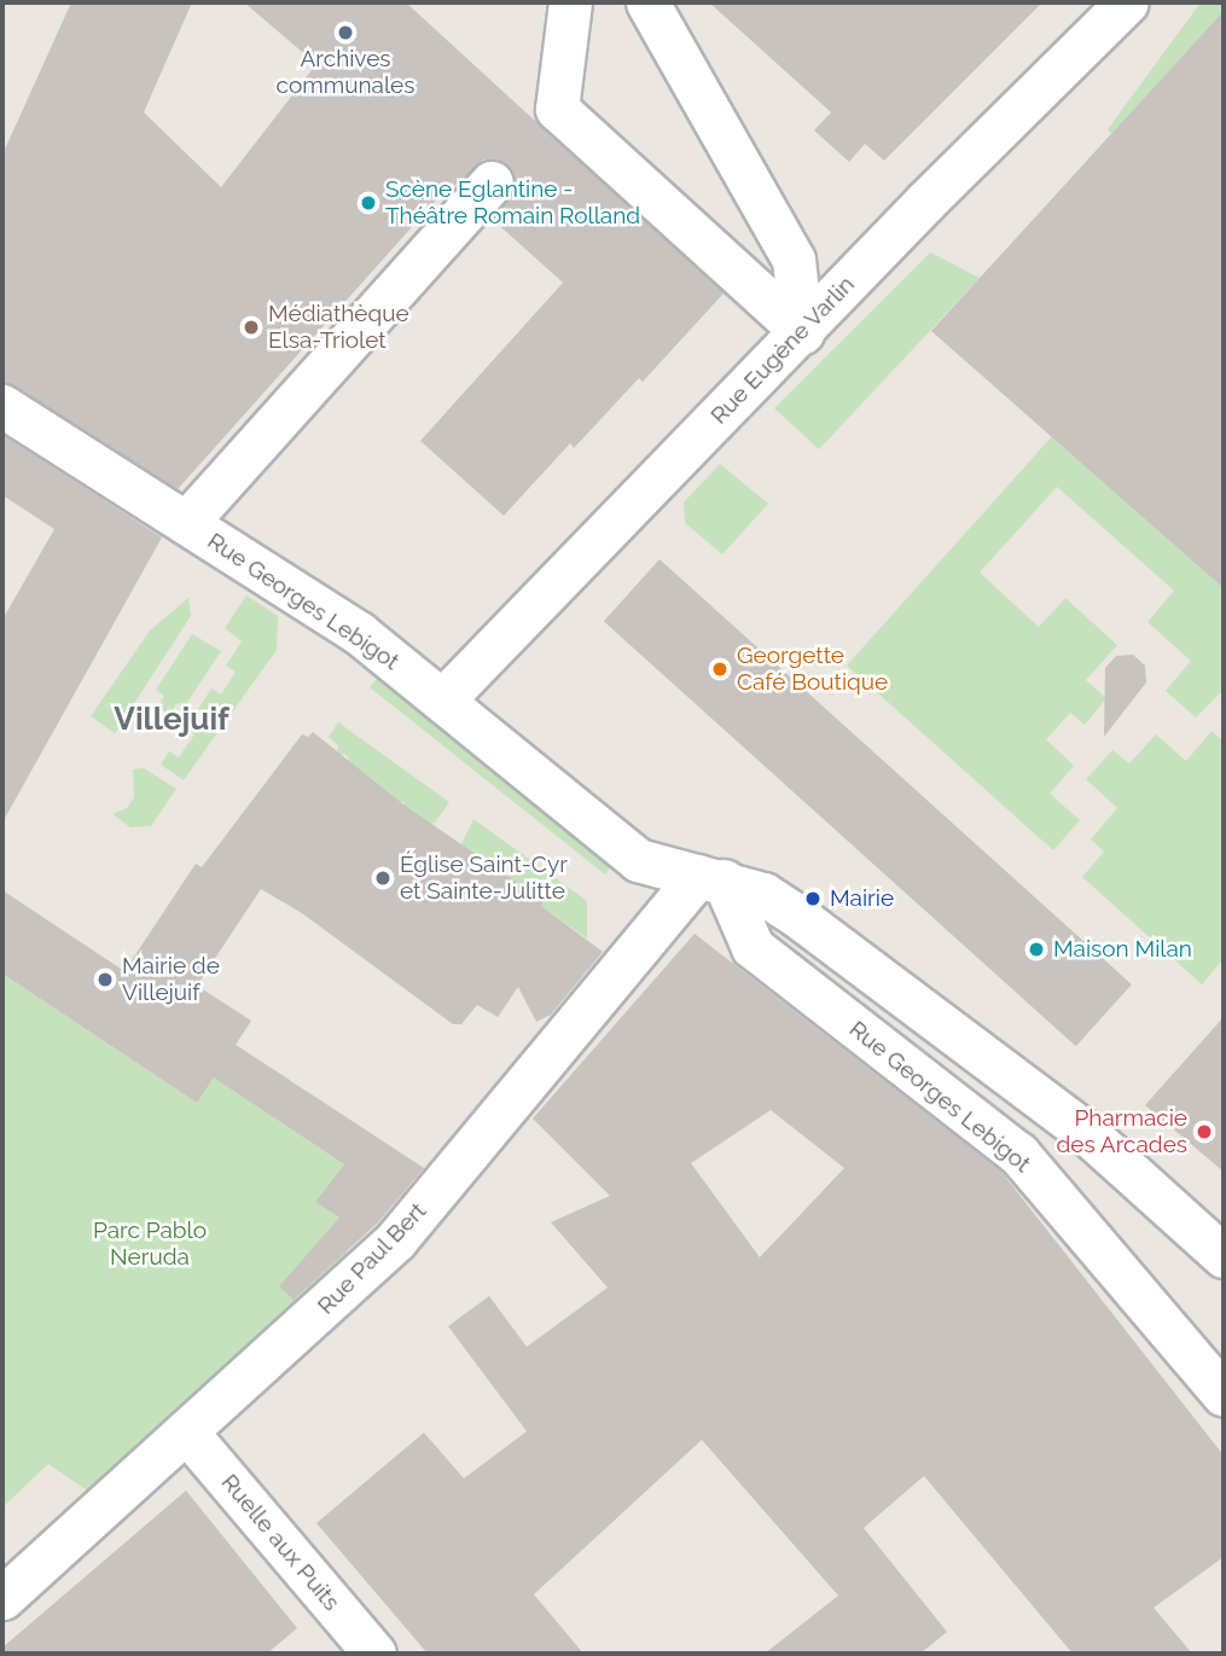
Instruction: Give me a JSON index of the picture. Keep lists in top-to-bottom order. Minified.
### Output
{"streets":{"street":["Rue Eugène Varlin","Rue Georges Lebigot","Rue Paul Bert","Ruelle aux Puits"]},"crossings":[["Rue Eugène Varlin","Rue Georges Lebigot"],["Rue Georges Lebigot","Rue Paul Bert"],["Rue Paul Bert","Ruelle aux Puits"]],"districts":["Villejuif"],"parks":["Parc Pablo Neruda"],"places":["Archives communales","Scène Eglantine - Théâtre Romain Rolland","Médiathèque Elsa-Triolet","Georgette Café Boutique","Église Saint-Cyr et Sainte-Julitte","Mairie","Maison Milan","Mairie de Villejuif","Pharmacie des Arcades"]}
